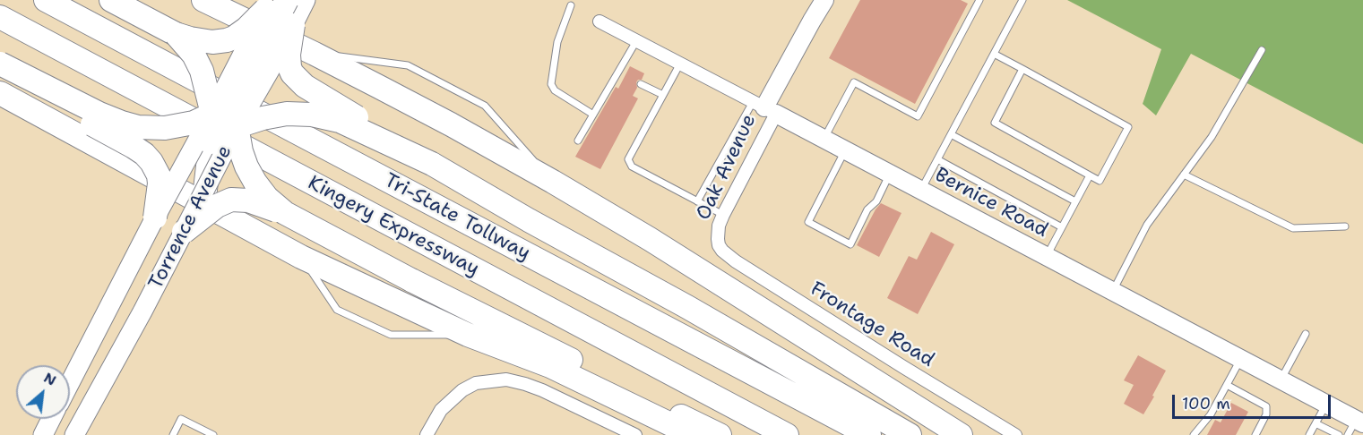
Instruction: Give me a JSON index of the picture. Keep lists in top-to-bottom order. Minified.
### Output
{"streets":{"highway":["Tri-State Tollway","Kingery Expressway"],"main road":["Torrence Avenue"],"street":["Oak Avenue","Bernice Road","Frontage Road"]},"crossings":[["Oak Avenue","Bernice Road"],["Oak Avenue","Frontage Road"]],"scale_bar":"100 m","north":"top right"}
